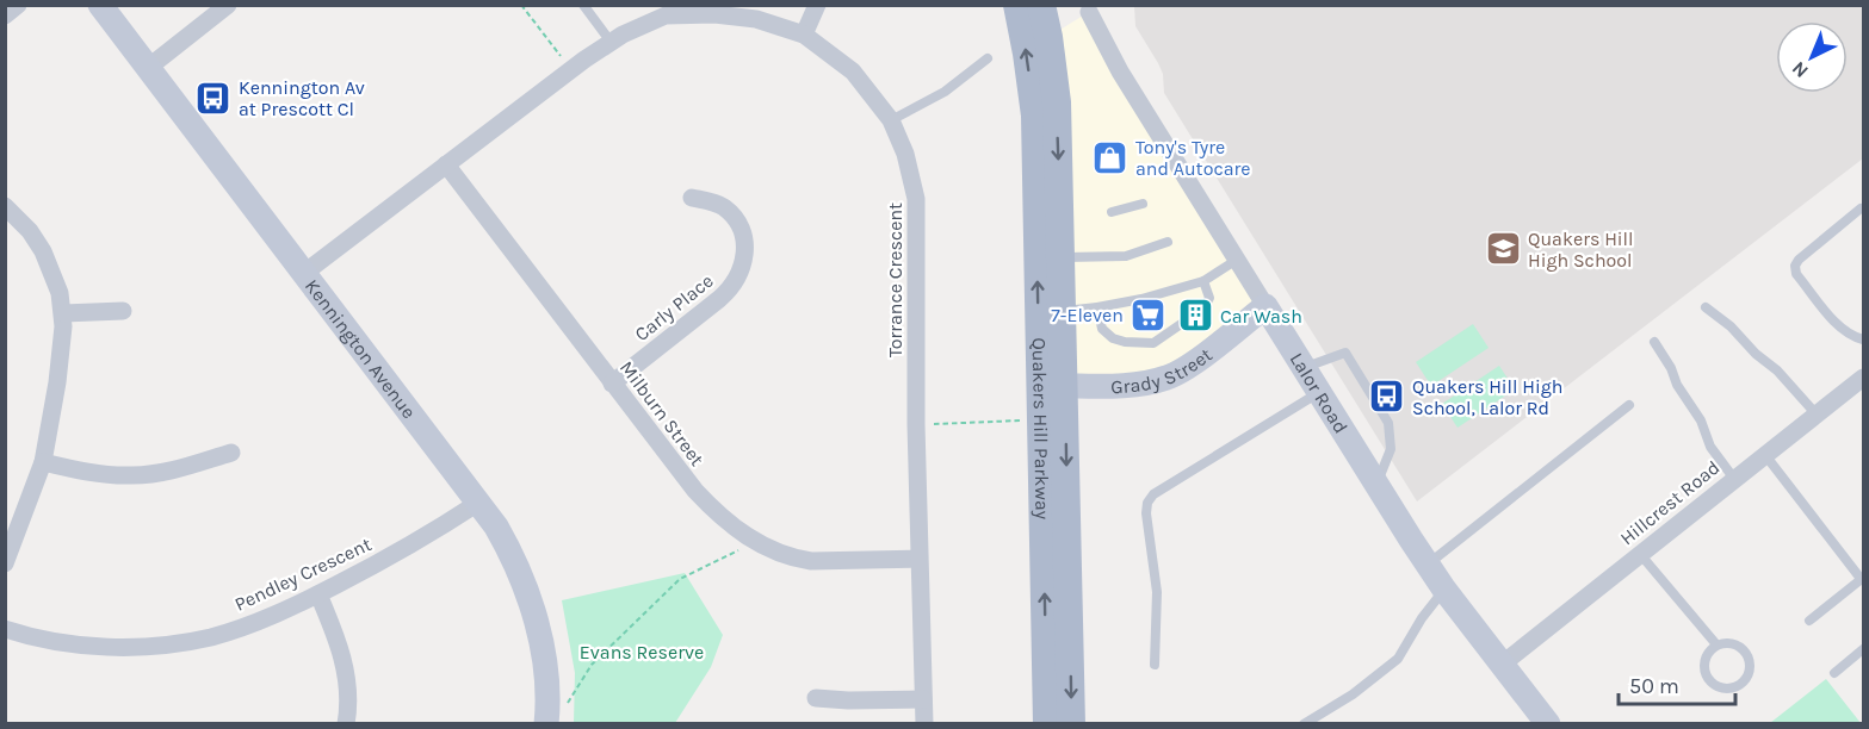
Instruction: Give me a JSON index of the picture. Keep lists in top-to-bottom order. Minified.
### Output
{"streets":{"main road":["Quakers Hill Parkway"],"street":["Torrance Crescent","Carly Place","Kennington Avenue","Grady Street","Lalor Road","Milburn Street","Hillcrest Road","Pendley Crescent"]},"crossings":[["Torrance Crescent","Kennington Avenue"],["Torrance Crescent","Milburn Street"],["Carly Place","Milburn Street"],["Kennington Avenue","Pendley Crescent"],["Grady Street","Lalor Road"],["Grady Street","Quakers Hill Parkway"],["Lalor Road","Hillcrest Road"]],"parks":["Evans Reserve"],"places":{"bus stop":["Kennington Av at Prescott Cl","Quakers Hill High School, Lalor Rd"],"shop":["Tony's Tyre and Autocare"],"school or university":["Quakers Hill High School"],"supermarket":["7-Eleven"],"building":["Car Wash"]},"scale_bar":"50 m","north":"bottom left"}
